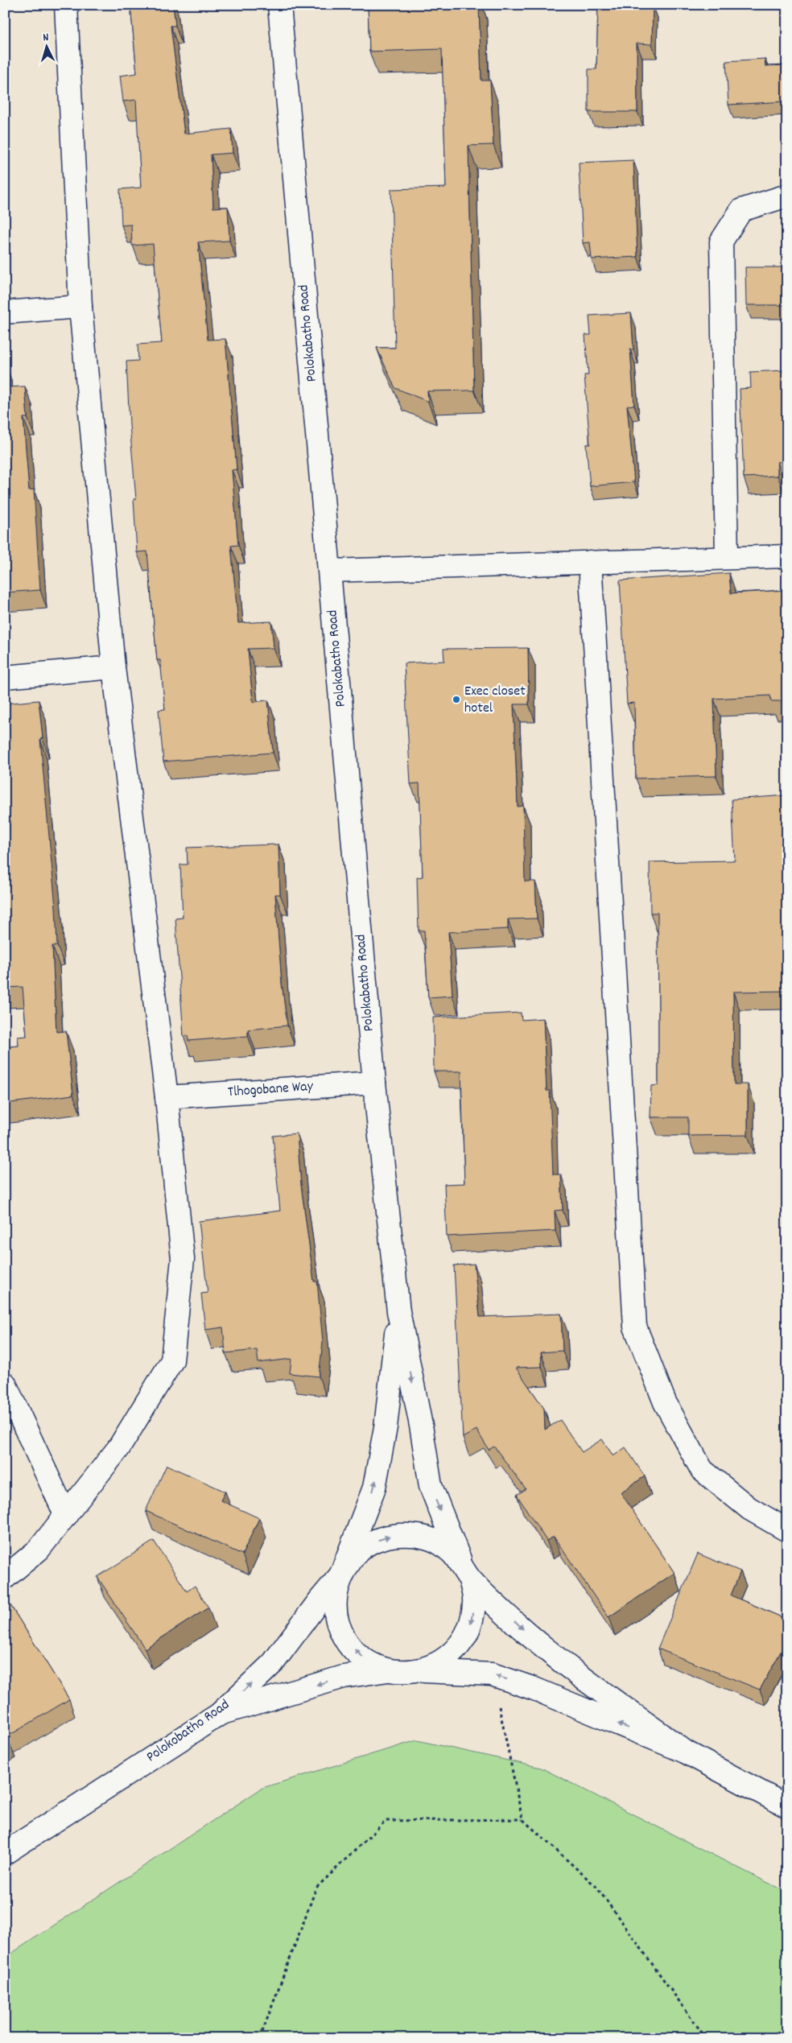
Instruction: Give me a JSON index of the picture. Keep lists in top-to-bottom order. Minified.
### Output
{"streets":{"street":["Polokabatho Road","Tlhogobane Way","Polokobatho Road"]},"crossings":[["Polokabatho Road","Tlhogobane Way"]],"one_way":["Polokobatho Road"],"places":["Exec closet hotel"],"north":"top"}
